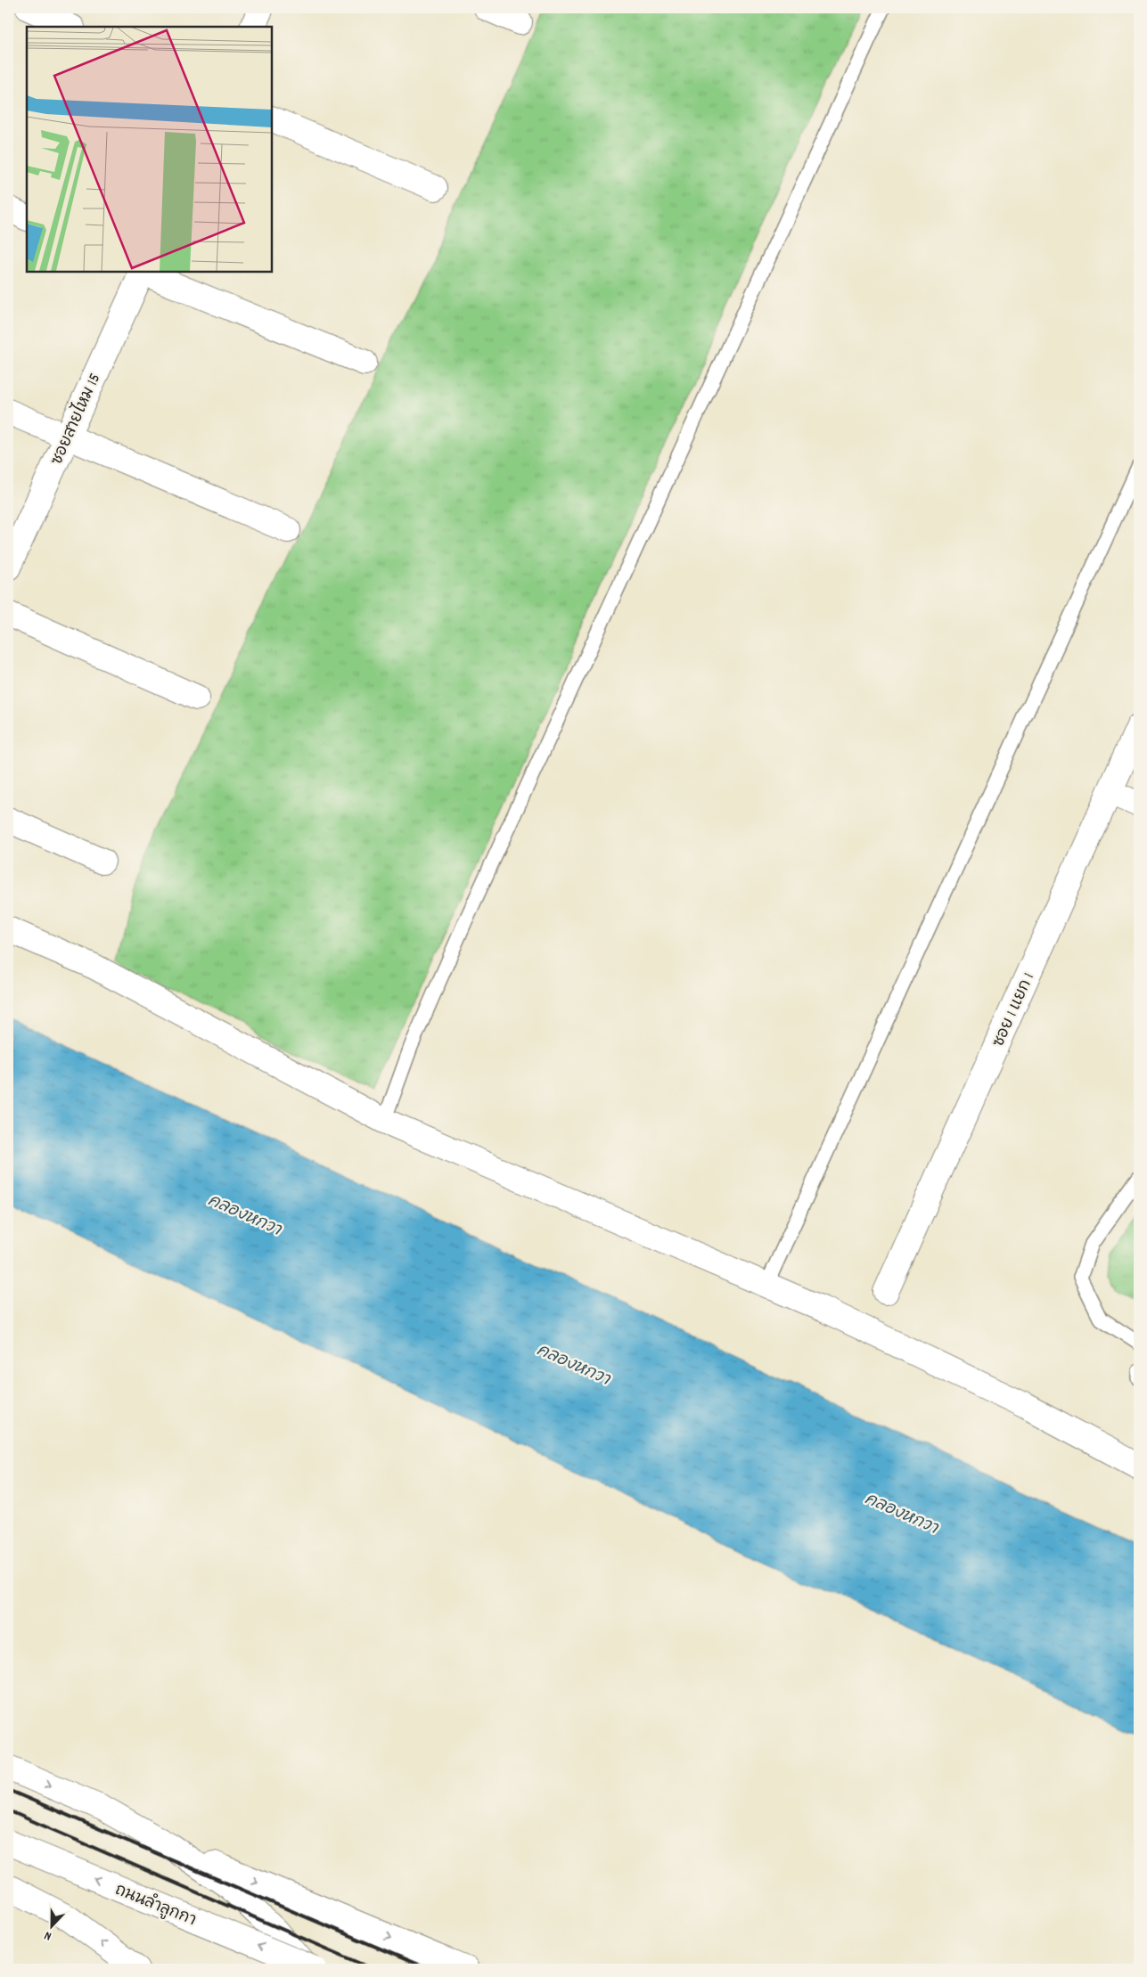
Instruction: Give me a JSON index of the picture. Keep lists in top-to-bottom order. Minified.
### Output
{"streets":{"street":["ซอยสายไหม 15","ซอย 1 แยก 1","ถนนลำลูกกา"]},"water":["คลองหกวา"],"north":"bottom"}
